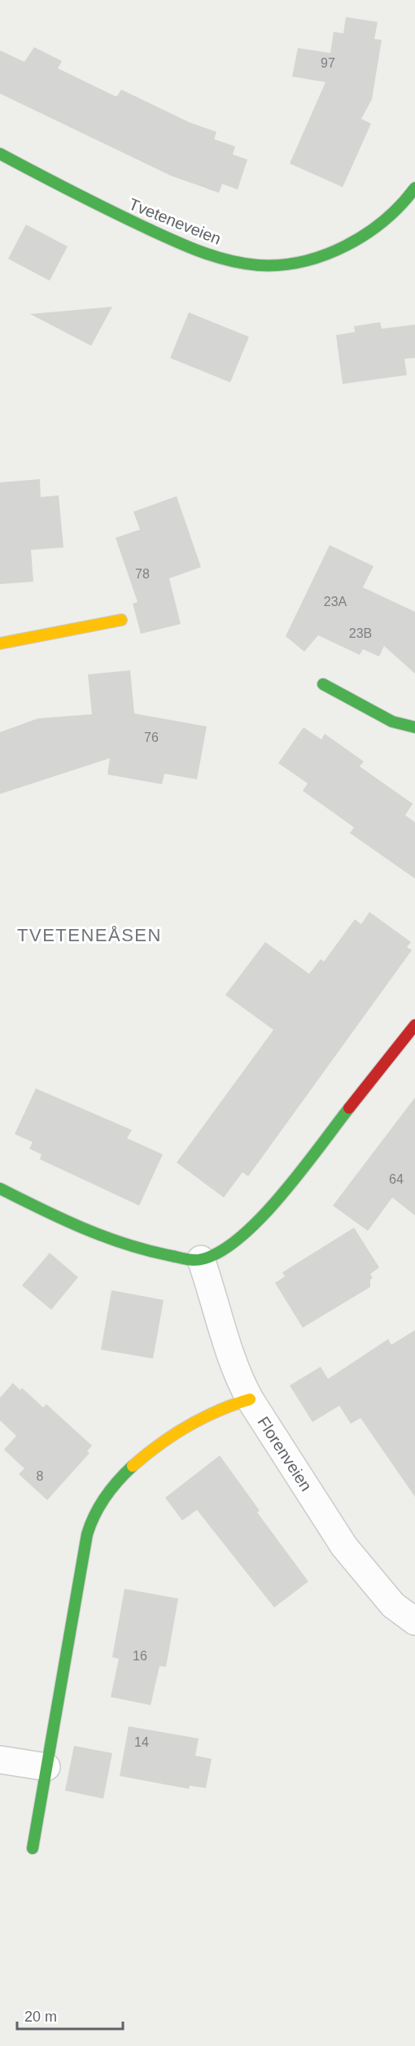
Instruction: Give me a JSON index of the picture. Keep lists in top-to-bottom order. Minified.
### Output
{"streets":{"street":["Tveteneveien","Florenveien"]},"districts":["TVETENEÅSEN"],"house_numbers":["97","78","23A","23B","76","64","8","16","14"],"scale_bar":"20 m"}
